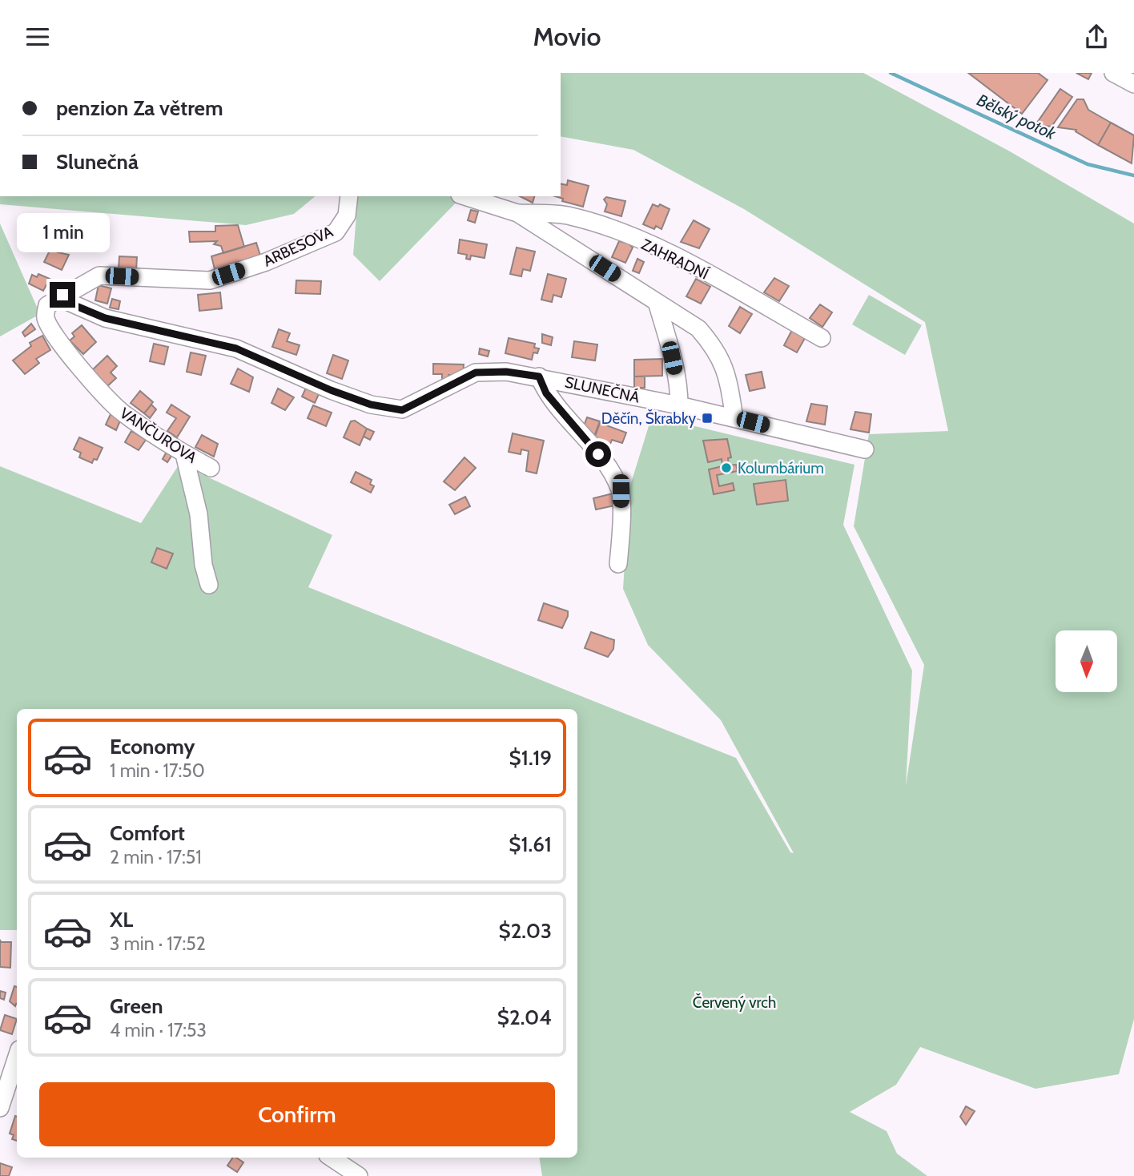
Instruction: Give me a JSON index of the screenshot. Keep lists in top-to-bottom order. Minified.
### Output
{"streets":{"street":["ARBESOVA","ZAHRADNÍ","SLUNEČNÁ","VANČUROVA"]},"crossings":[["ARBESOVA","SLUNEČNÁ"],["ARBESOVA","VANČUROVA"],["SLUNEČNÁ","VANČUROVA"]],"water":["Bělský potok"],"parks":["Červený vrch"],"places":{"transit":["Děčín, Škrabky"],"other":["Kolumbárium"]},"north":"bottom","page":{"header":"Movio","banner":["penzion Za větrem","Slunečná"],"bubble":"1 min","list":[{"name":"Economy","note":"1 min · 17:50","value":"$1.19"},{"name":"Comfort","note":"2 min · 17:51","value":"$1.61"},{"name":"XL","note":"3 min · 17:52","value":"$2.03"},{"name":"Green","note":"4 min · 17:53","value":"$2.04"}],"buttons":"Confirm"}}
